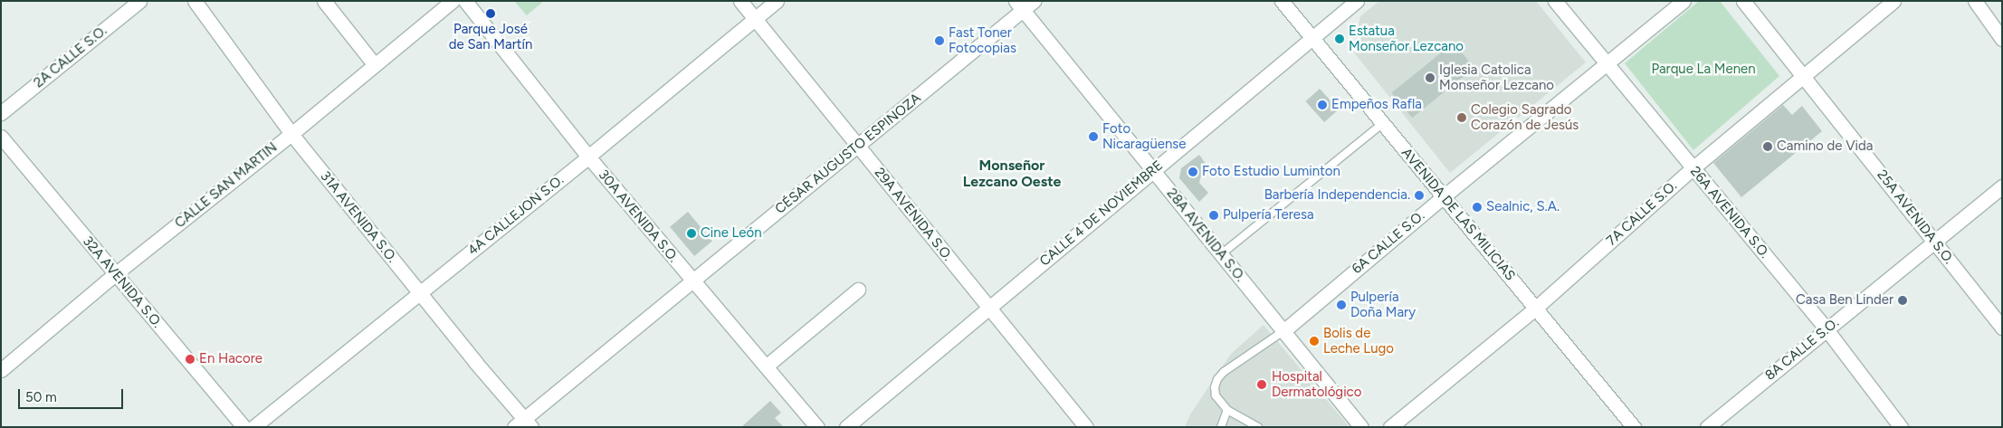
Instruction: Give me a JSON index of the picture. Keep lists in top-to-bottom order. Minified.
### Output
{"streets":{"street":["2A CALLE S.O.","CÉSAR AUGUSTO ESPINOZA","CALLE SAN MARTIN","26A AVENIDA S.O.","CALLE 4 DE NOVIEMBRE","7A CALLE S.O.","29A AVENIDA S.O.","AVENIDA DE LAS MILICIAS","4A CALLEJON S.O.","30A AVENIDA S.O.","31A AVENIDA S.O.","25A AVENIDA S.O.","28A AVENIDA S.O.","6A CALLE S.O.","32A AVENIDA S.O.","8A CALLE S.O."]},"crossings":[["CÉSAR AUGUSTO ESPINOZA","29A AVENIDA S.O."],["CÉSAR AUGUSTO ESPINOZA","30A AVENIDA S.O."],["CÉSAR AUGUSTO ESPINOZA","31A AVENIDA S.O."],["CÉSAR AUGUSTO ESPINOZA","28A AVENIDA S.O."],["CALLE SAN MARTIN","31A AVENIDA S.O."],["CALLE SAN MARTIN","32A AVENIDA S.O."],["26A AVENIDA S.O.","7A CALLE S.O."],["26A AVENIDA S.O.","6A CALLE S.O."],["26A AVENIDA S.O.","8A CALLE S.O."],["CALLE 4 DE NOVIEMBRE","29A AVENIDA S.O."],["CALLE 4 DE NOVIEMBRE","AVENIDA DE LAS MILICIAS"],["CALLE 4 DE NOVIEMBRE","28A AVENIDA S.O."],["7A CALLE S.O.","AVENIDA DE LAS MILICIAS"],["7A CALLE S.O.","25A AVENIDA S.O."],["29A AVENIDA S.O.","4A CALLEJON S.O."],["AVENIDA DE LAS MILICIAS","6A CALLE S.O."],["4A CALLEJON S.O.","30A AVENIDA S.O."],["4A CALLEJON S.O.","31A AVENIDA S.O."],["25A AVENIDA S.O.","8A CALLE S.O."],["28A AVENIDA S.O.","6A CALLE S.O."]],"districts":["Monseñor Lezcano Oeste"],"parks":["Parque La Menen"],"places":["Parque José de San Martín","Estatua Monseñor Lezcano","Fast Toner Fotocopias","Iglesia Catolica Monseñor Lezcano","Empeños Rafla","Colegio Sagrado Corazón de Jesús","Foto Nicaragüense","Camino de Vida","Foto Estudio Luminton","Barbería Independencia.","Sealnic, S.A.","Pulpería Teresa","Cine León","Casa Ben Linder","Pulpería Doña Mary","Bolis de Leche Lugo","En Hacore","Hospital Dermatológico"],"scale_bar":"50 m"}
